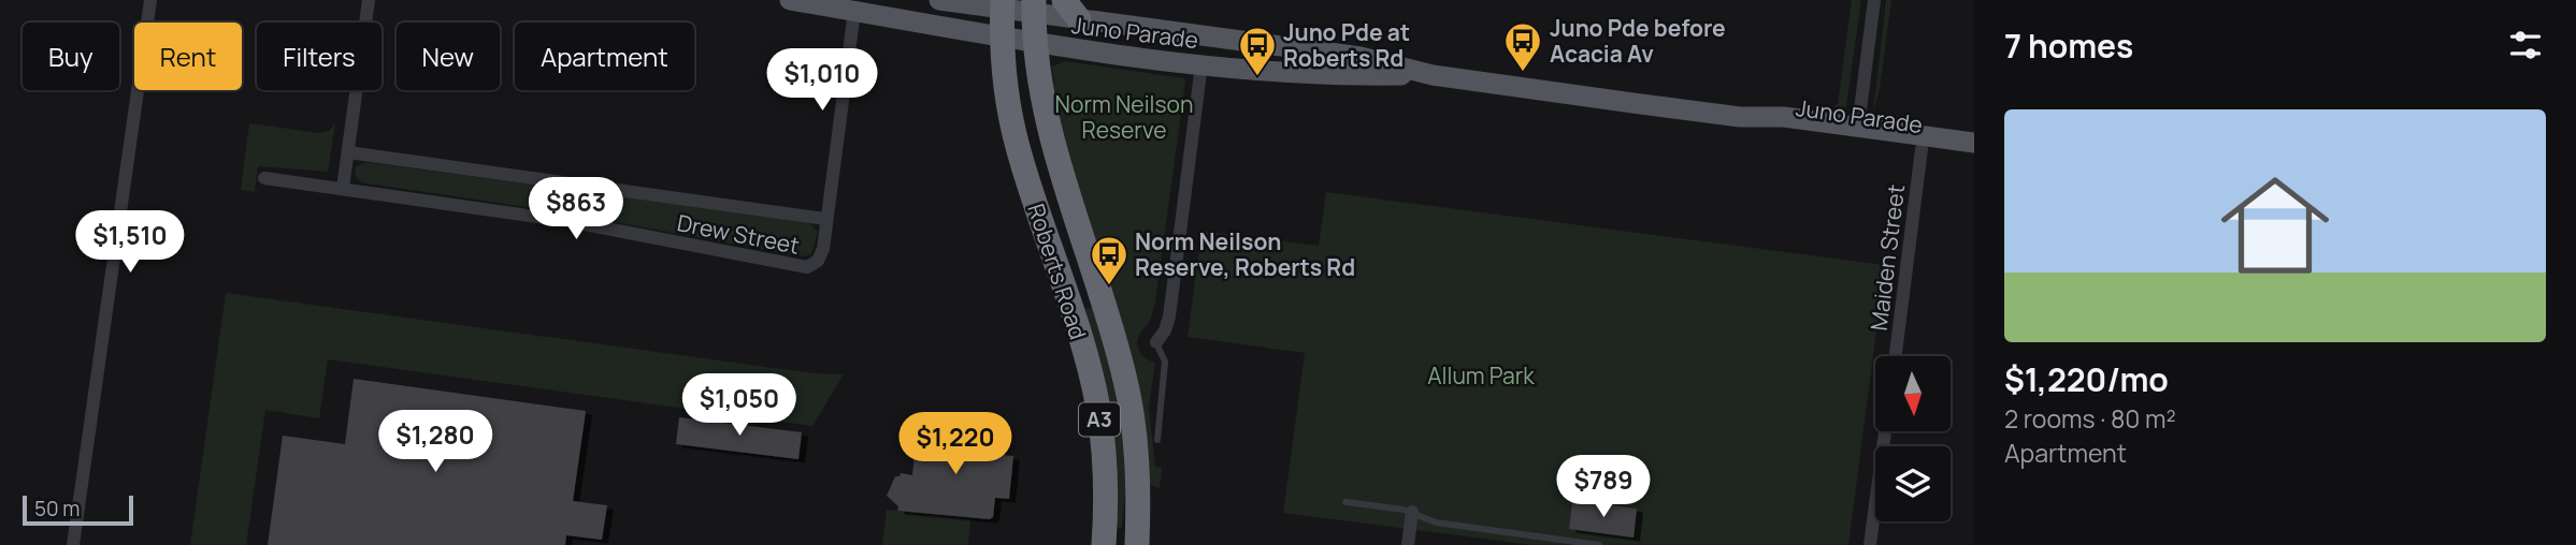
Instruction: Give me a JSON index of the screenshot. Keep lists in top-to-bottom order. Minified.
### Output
{"streets":{"highway":["Roberts Road","A3"],"main road":["Juno Parade"],"street":["Drew Street","Maiden Street"]},"crossings":[["Juno Parade","Maiden Street"],["Juno Parade","Roberts Road"]],"parks":["Norm Neilson Reserve","Allum Park"],"places":{"bus stop":["Juno Pde before Acacia Av","Juno Pde at Roberts Rd","Norm Neilson Reserve, Roberts Rd"]},"scale_bar":"50 m","north":"bottom","page":{"heading":"7 homes","chip":["Buy","Rent","Filters","New","Apartment"],"price":["$1,010","$863","$1,510","$1,050","$1,280","$1,220","$789"],"list":[{"name":"$1,220/mo","note":"2 rooms · 80 m² · Apartment"}],"scale":"50 m"}}
